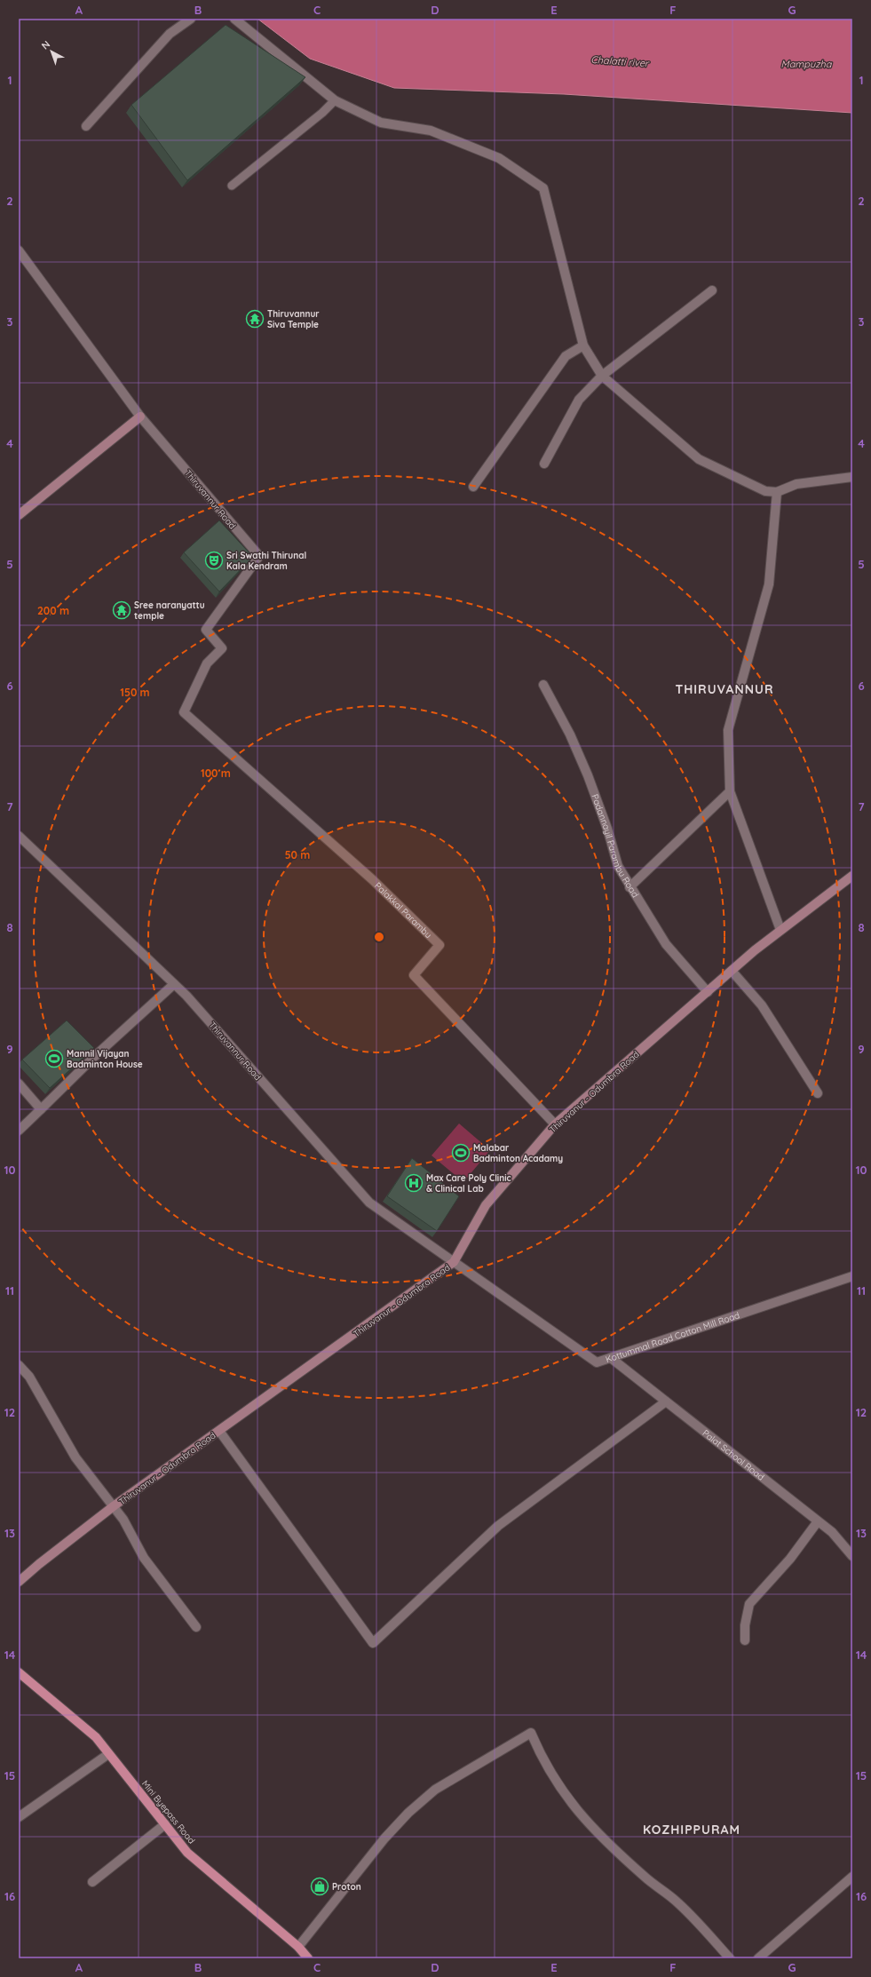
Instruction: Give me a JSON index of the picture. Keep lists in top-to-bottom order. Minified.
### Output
{"streets":{"main road":["Thiruvanur - Odumbra Road","Mini Byepass Road"],"street":["Thiruvannur Road","Padannayil Parambu Road","Palakkal Parambu","Kottummal Road Cotton Mill Road","Palat School Road"]},"crossings":[["Thiruvannur Road","Palakkal Parambu"],["Thiruvannur Road","Thiruvanur - Odumbra Road"],["Thiruvannur Road","Kottummal Road Cotton Mill Road"],["Padannayil Parambu Road","Thiruvanur - Odumbra Road"],["Palakkal Parambu","Thiruvanur - Odumbra Road"],["Thiruvanur - Odumbra Road","Kottummal Road Cotton Mill Road"],["Kottummal Road Cotton Mill Road","Palat School Road"]],"districts":["THIRUVANNUR","KOZHIPPURAM"],"water":["Chalatti river","Mampuzha"],"places":{"temple":["Thiruvannur Siva Temple","Sree naranyattu temple"],"theatre":["Sri Swathi Thirunal Kala Kendram"],"sports":["Mannil Vijayan Badminton House","Malabar Badminton Acadamy"],"hospital":["Max Care Poly Clinic & Clinical Lab"],"shop":["Proton"]},"north":"top left","grid":{"columns":["A","B","C","D","E","F","G"],"rows":["1","2","3","4","5","6","7","8","9","10","11","12","13","14","15","16"]},"rings":["200 m","150 m","100 m","50 m"]}
